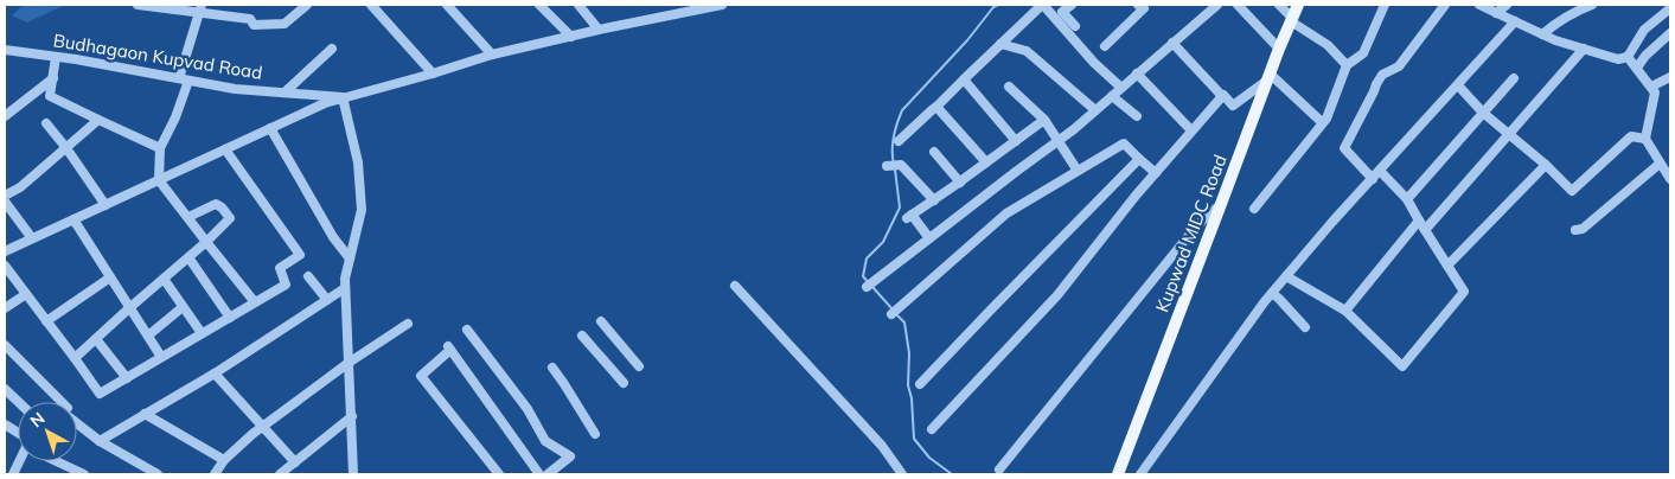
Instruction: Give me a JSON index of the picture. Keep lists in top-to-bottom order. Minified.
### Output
{"streets":{"main road":["Kupwad MIDC Road"],"street":["Budhagaon Kupvad Road"]},"north":"top left"}
